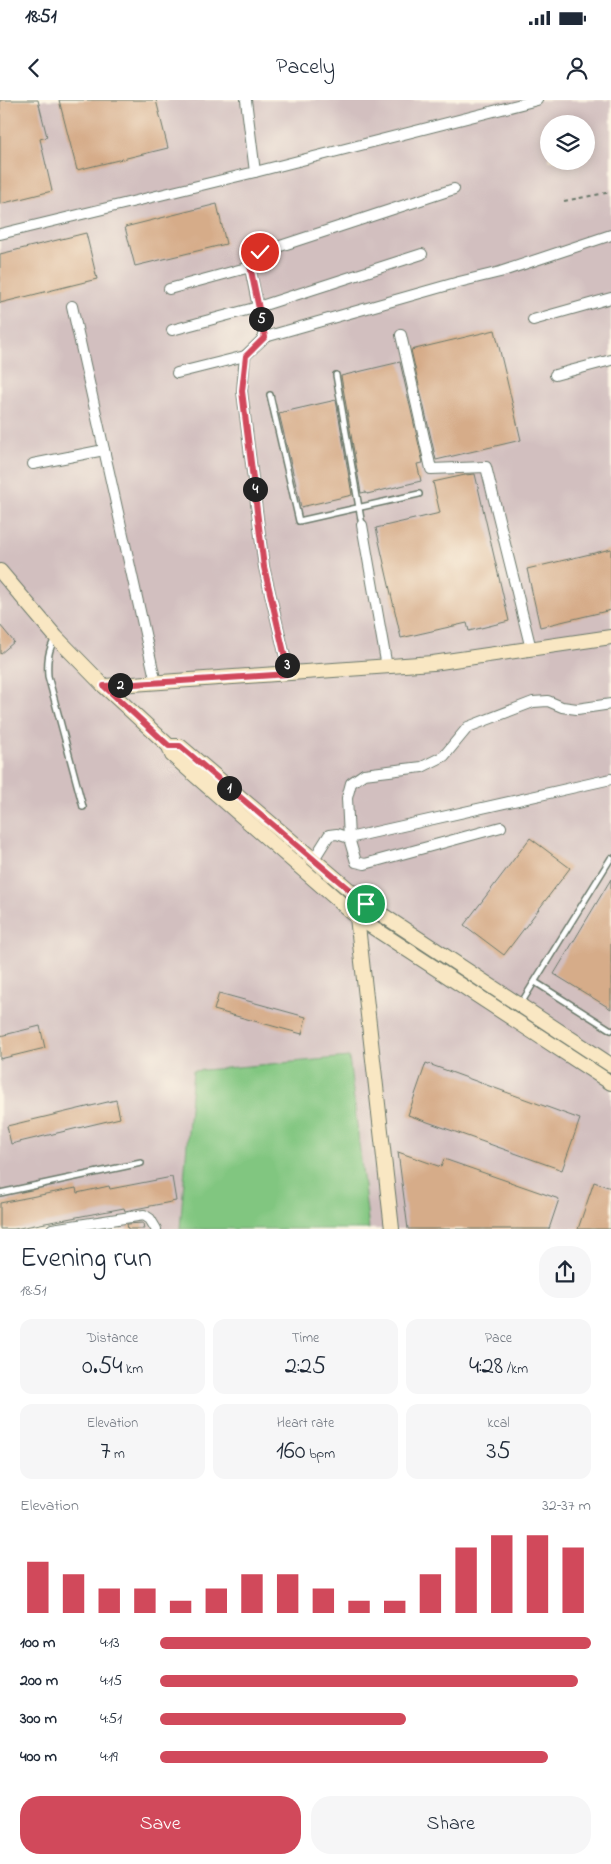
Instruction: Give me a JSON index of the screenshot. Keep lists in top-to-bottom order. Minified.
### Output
{"page":{"status":"18:51","header":"Pacely","pins":["5","4","3","2","1"],"heading":["Evening run","18:51"],"stats":[["Distance","0.54 km"],["Time","2:25"],["Pace","4:28 /km"],["Elevation","7 m"],["Heart rate","160 bpm"],["kcal","35"]],"chart":["Elevation","32–37 m"],"list":[{"name":"100 m","note":"4:13"},{"name":"200 m","note":"4:15"},{"name":"300 m","note":"4:51"},{"name":"400 m","note":"4:19"}],"buttons":["Save","Share"]}}
